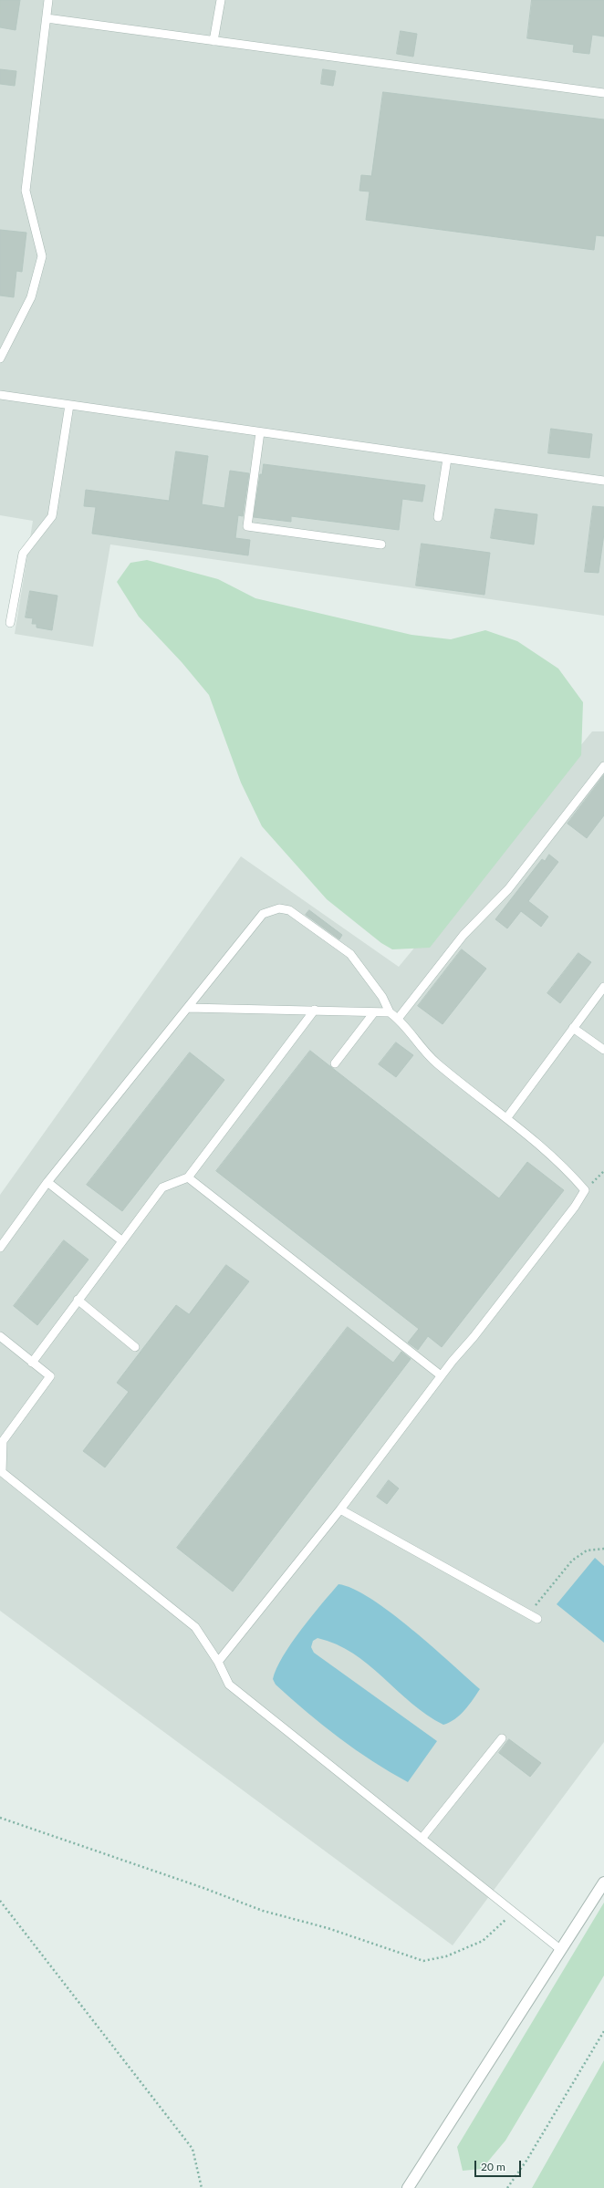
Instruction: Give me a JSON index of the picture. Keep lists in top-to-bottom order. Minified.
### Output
{"scale_bar":"20 m"}
